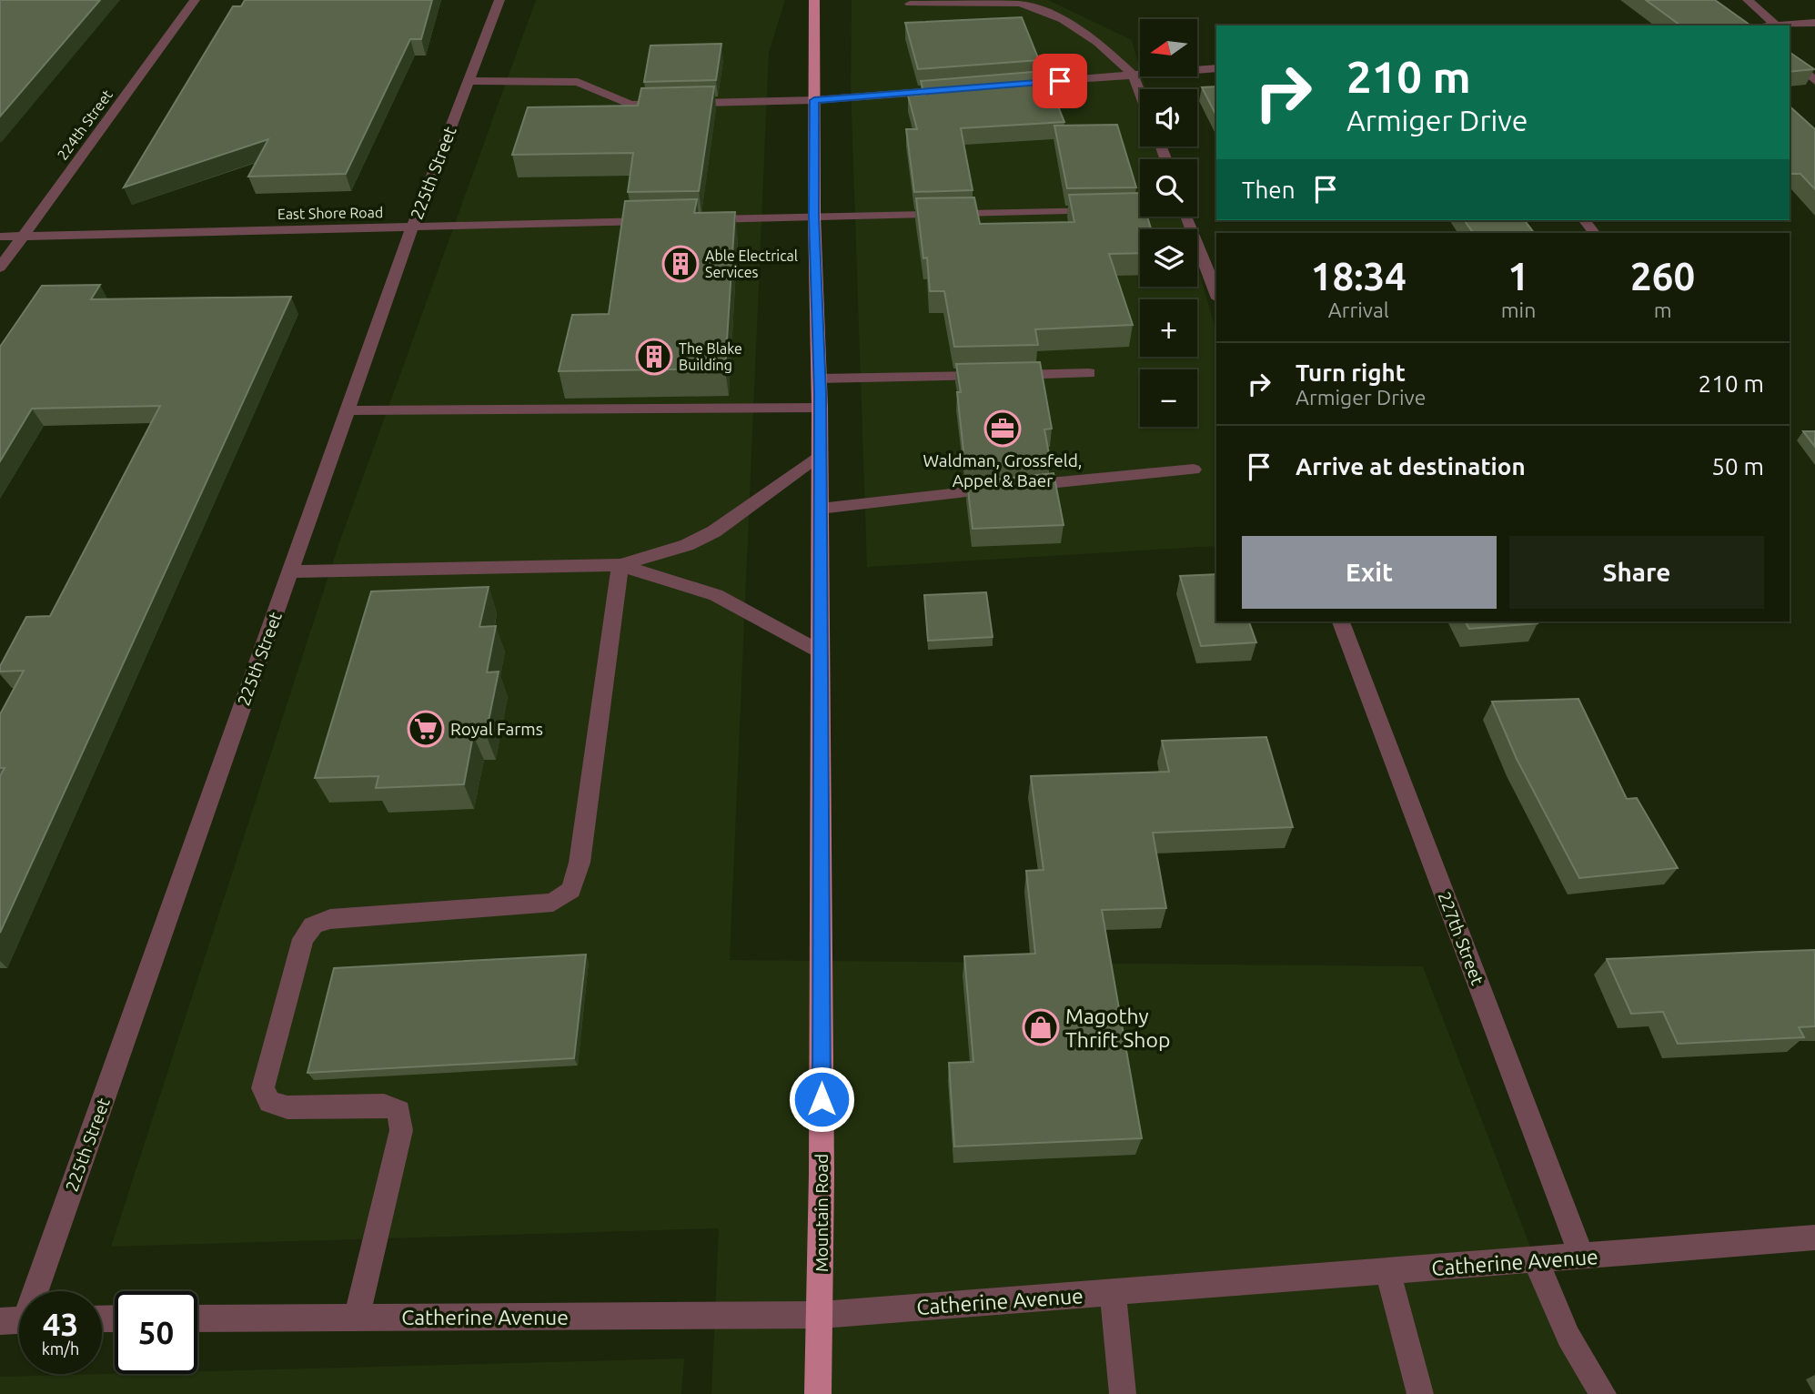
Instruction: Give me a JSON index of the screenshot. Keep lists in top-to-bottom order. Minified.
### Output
{"streets":{"main road":["Mountain Road"],"street":["224th Street","225th Street","East Shore Road","227th Street","Catherine Avenue"]},"crossings":[["224th Street","East Shore Road"],["225th Street","East Shore Road"],["227th Street","Catherine Avenue"],["Mountain Road","Catherine Avenue"]],"places":{"building":["Able Electrical Services","The Blake Building"],"office":["Waldman, Grossfeld, Appel & Baer"],"supermarket":["Royal Farms"],"shop":["Magothy Thrift Shop"]},"north":"left","page":{"map_buttons":["+","−"],"turn":["210 m","Armiger Drive"],"then":"Then","eta":["18:34","Arrival","1","min","260","m"],"list":[{"name":"Turn right","note":"Armiger Drive","value":"210 m"},{"name":"Arrive at destination","value":"50 m"}],"buttons":["Exit","Share"],"speed":"43 km/h","limit":"50"}}
